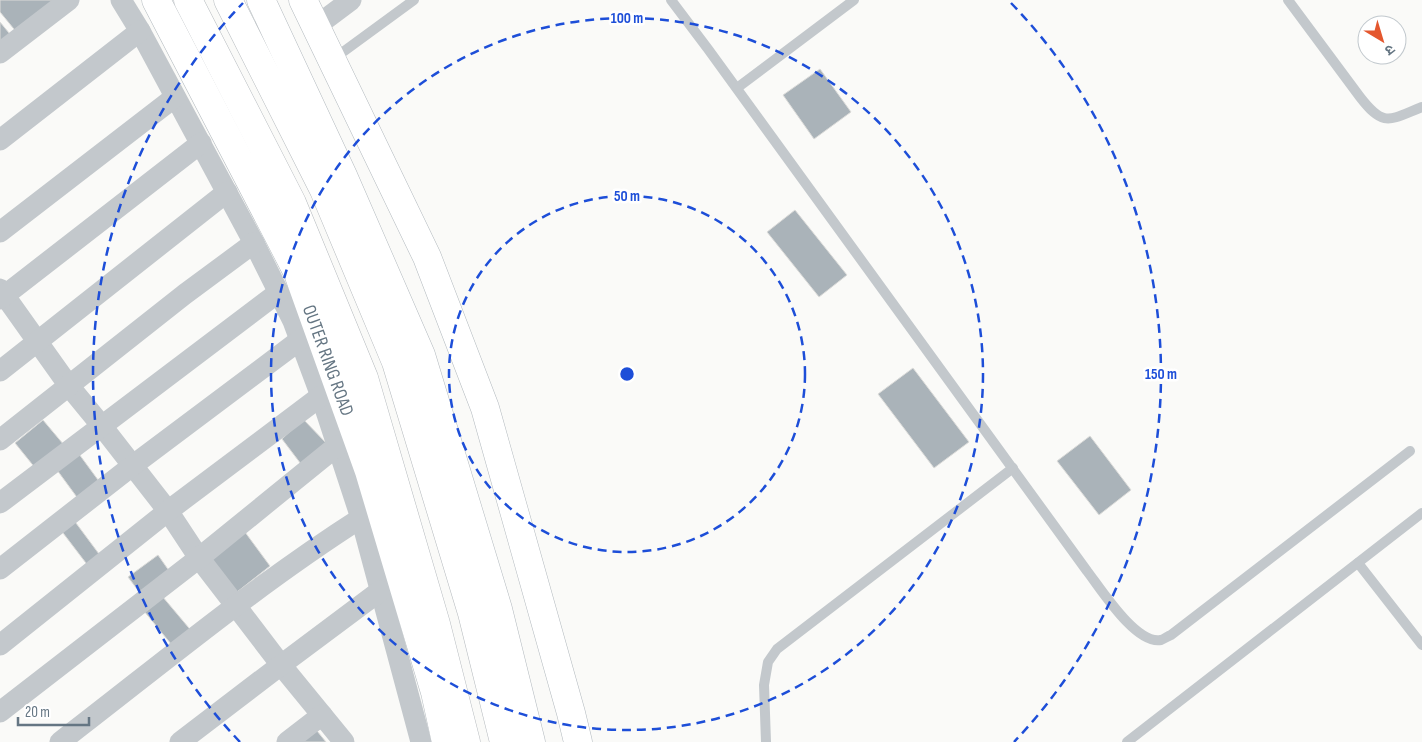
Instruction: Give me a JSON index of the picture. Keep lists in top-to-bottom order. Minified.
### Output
{"streets":{"street":["OUTER RING ROAD"]},"scale_bar":"20 m","north":"bottom right","rings":["100 m","50 m","150 m"]}
